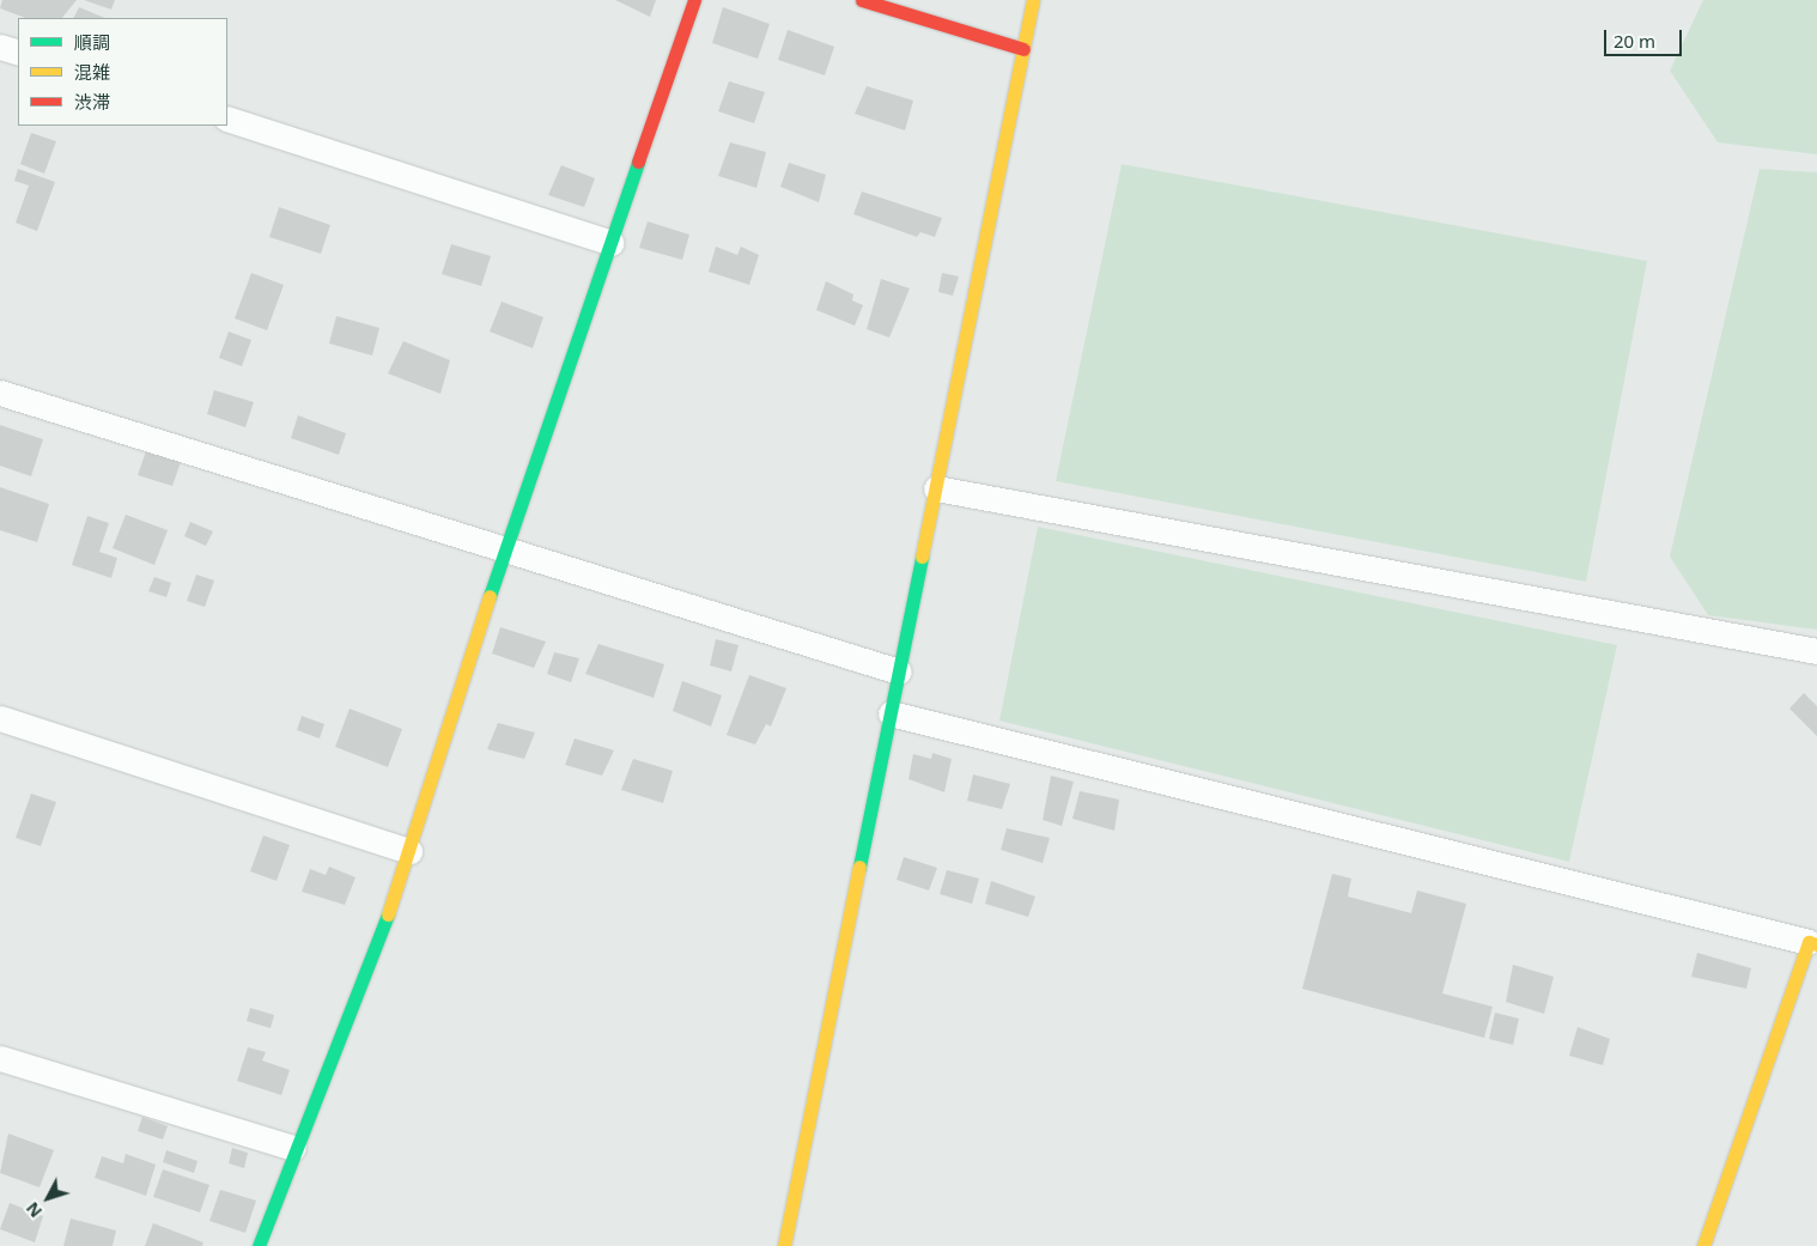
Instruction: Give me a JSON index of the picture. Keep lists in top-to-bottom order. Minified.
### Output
{"legend":["順調","混雑","渋滞"],"scale_bar":"20 m","north":"bottom left"}
